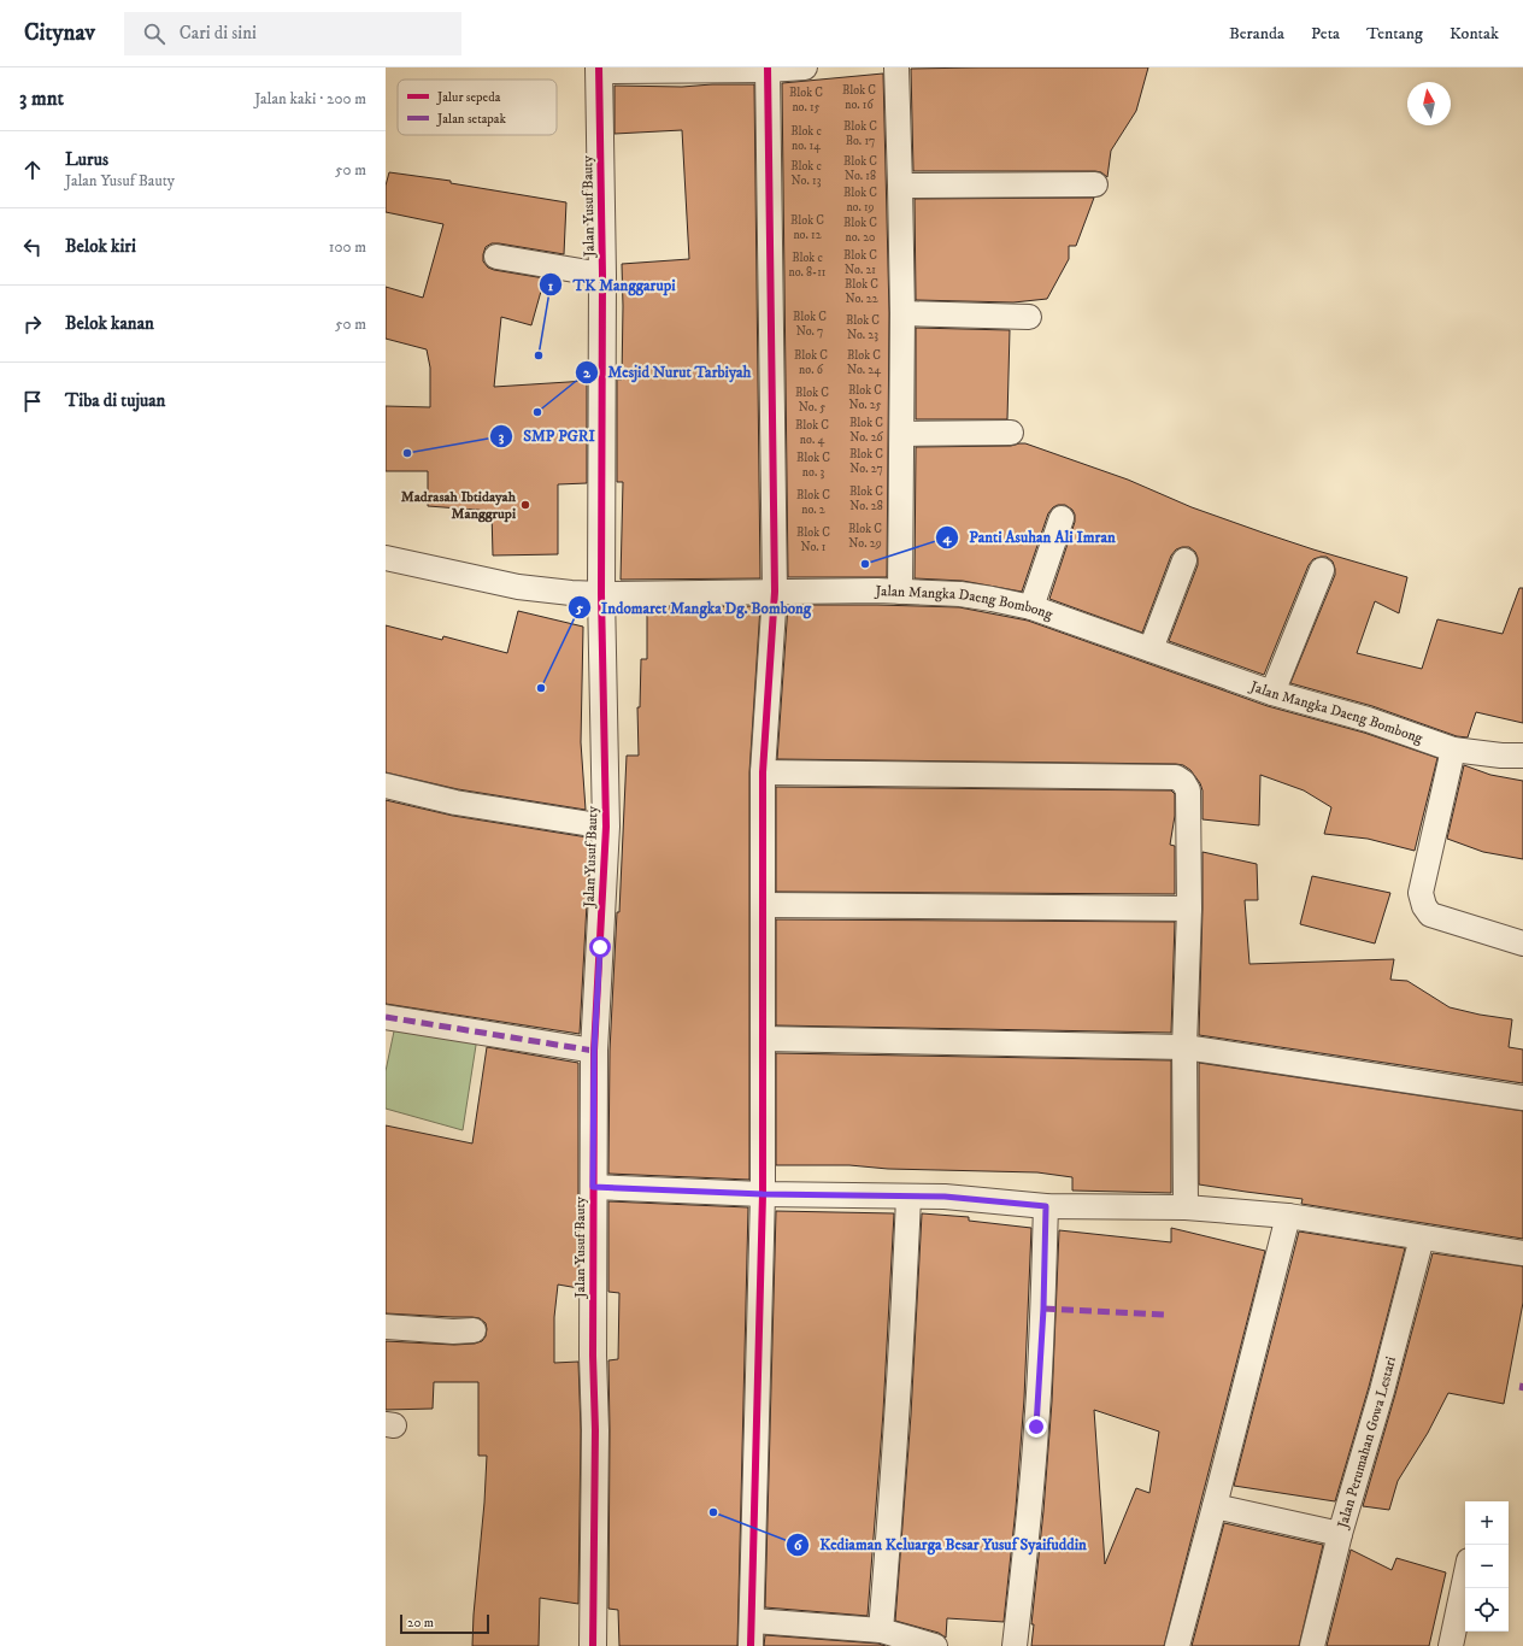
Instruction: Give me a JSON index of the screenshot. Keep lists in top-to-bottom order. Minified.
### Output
{"streets":{"street":["Jalan Yusuf Bauty","Jalan Mangka Daeng Bombong","Jalan Perumahan Gowa Lestari"]},"crossings":[["Jalan Yusuf Bauty","Jalan Mangka Daeng Bombong"]],"places":["TK Manggarupi","Mesjid Nurut Tarbiyah","SMP PGRI","Madrasah Ibtidayah Manggrupi","Panti Asuhan Ali Imran","Indomaret Mangka Dg. Bombong","Kediaman Keluarga Besar Yusuf Syaifuddin"],"house_numbers":["Blok C no. 16","Blok C no. 15","Blok C Bo. 17","Blok c no. 14","Blok C No. 18","Blok c No. 13","Blok C no. 19","Blok C no. 12","Blok C no. 20","Blok C No. 21","Blok c no. 8-11","Blok C No. 22","Blok C No. 7","Blok C No. 23","Blok C no. 6","Blok C No. 24","Blok C No. 25","Blok C No. 5","Blok C No. 26","Blok C no. 4","Blok C No. 27","Blok C no. 3","Blok C No. 28","Blok C no. 2","Blok C No. 29","Blok C No. 1"],"legend":["Jalur sepeda","Jalan setapak"],"scale_bar":"20 m","north":"top","page":{"header":"Citynav","search":"Cari di sini","nav":["Beranda","Peta","Tentang","Kontak"],"heading":["3 mnt","Jalan kaki · 200 m"],"list":[["Lurus","Jalan Yusuf Bauty","50 m"],["Belok kiri","100 m"],["Belok kanan","50 m"],"Tiba di tujuan"],"map_buttons":["+","−"],"scale":"20 m"}}
